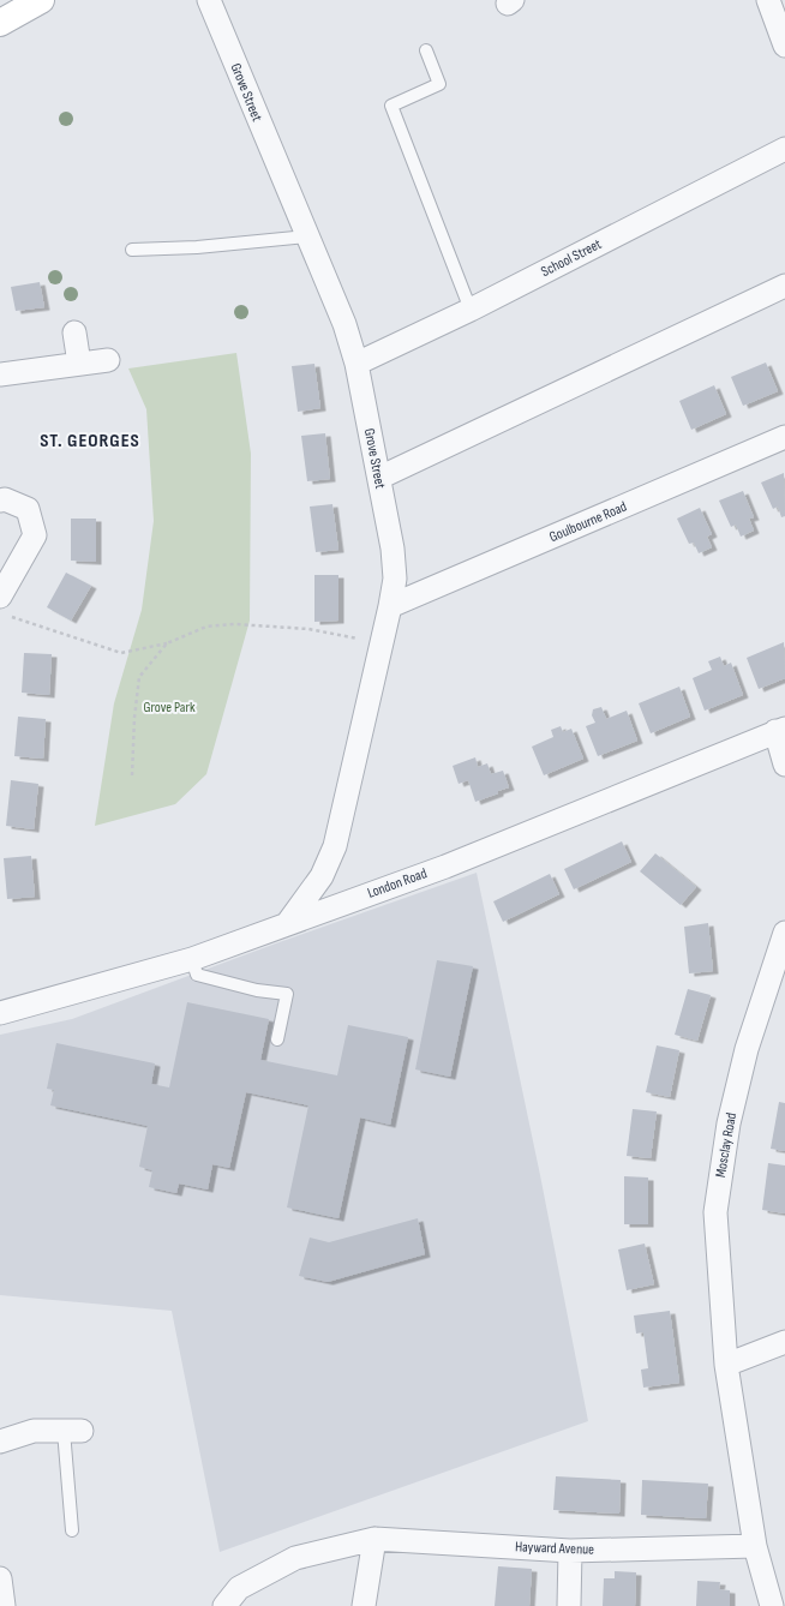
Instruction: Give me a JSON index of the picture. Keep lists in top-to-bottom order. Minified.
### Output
{"streets":{"street":["Grove Street","School Street","Goulbourne Road","London Road","Mosclay Road","Hayward Avenue"]},"crossings":[["Grove Street","School Street"],["Grove Street","Goulbourne Road"],["Grove Street","London Road"],["Mosclay Road","Hayward Avenue"]],"districts":["ST. GEORGES"],"parks":["Grove Park"]}
